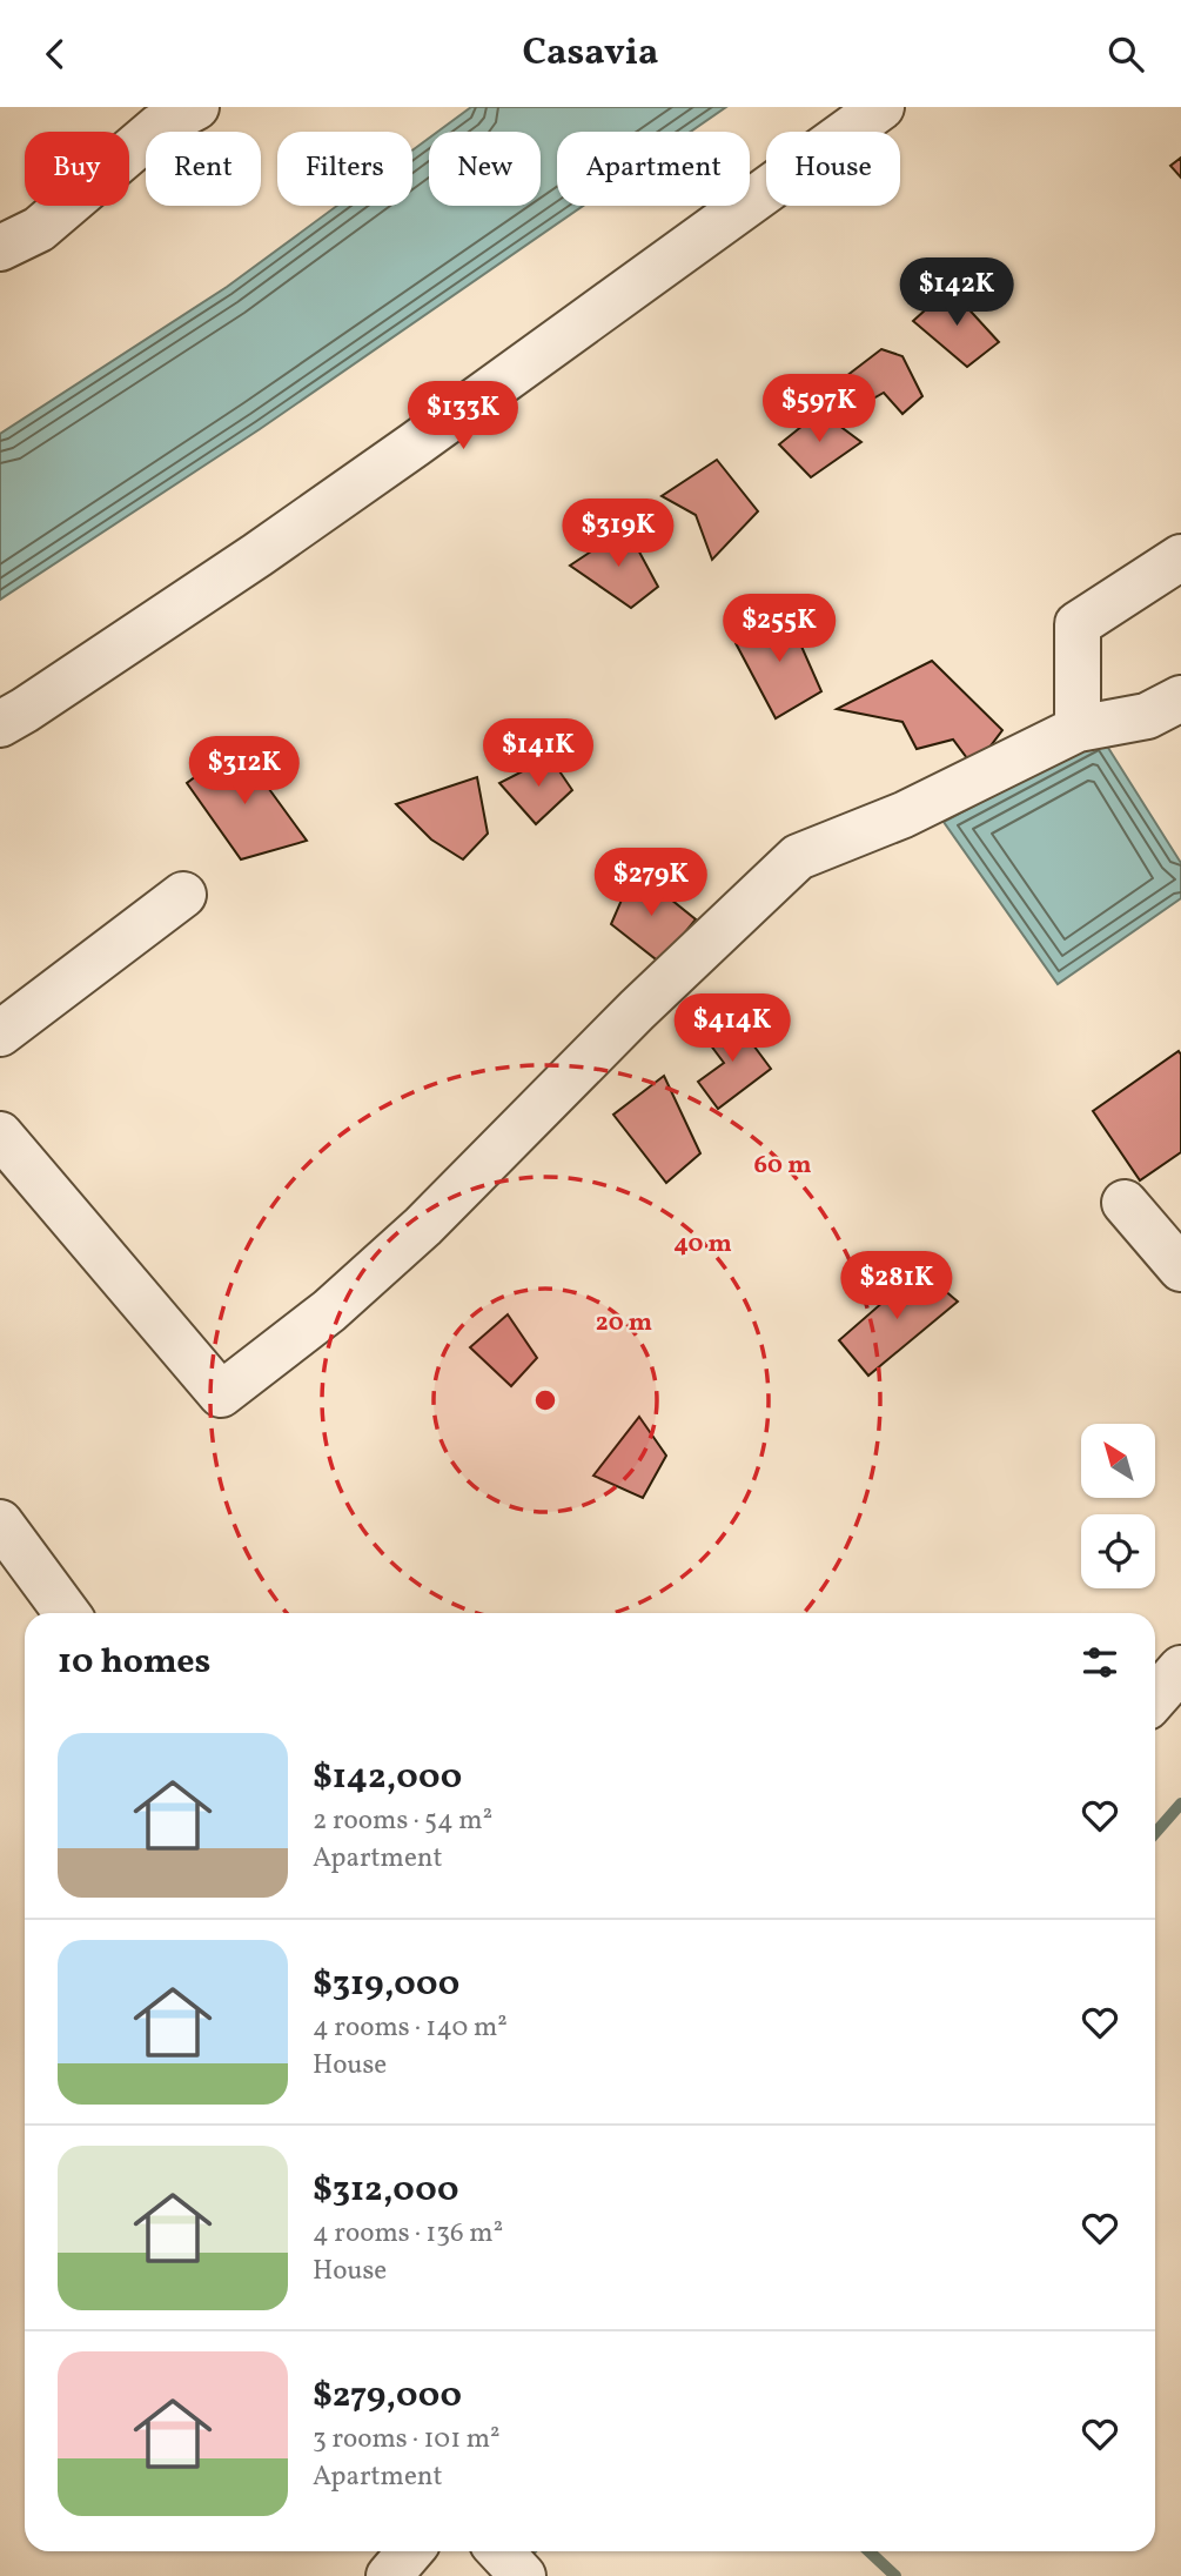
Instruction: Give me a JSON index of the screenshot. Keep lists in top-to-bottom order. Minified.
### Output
{"north":"top left","page":{"header":"Casavia","chip":["Buy","Rent","Filters","New","Apartment","House"],"price":["$142K","$597K","$133K","$319K","$255K","$141K","$312K","$279K","$414K","$281K"],"heading":"10 homes","list":[{"name":"$142,000","note":"2 rooms · 54 m² · Apartment"},{"name":"$319,000","note":"4 rooms · 140 m² · House"},{"name":"$312,000","note":"4 rooms · 136 m² · House"},{"name":"$279,000","note":"3 rooms · 101 m² · Apartment"}]},"rings":["60 m","40 m","20 m"]}
